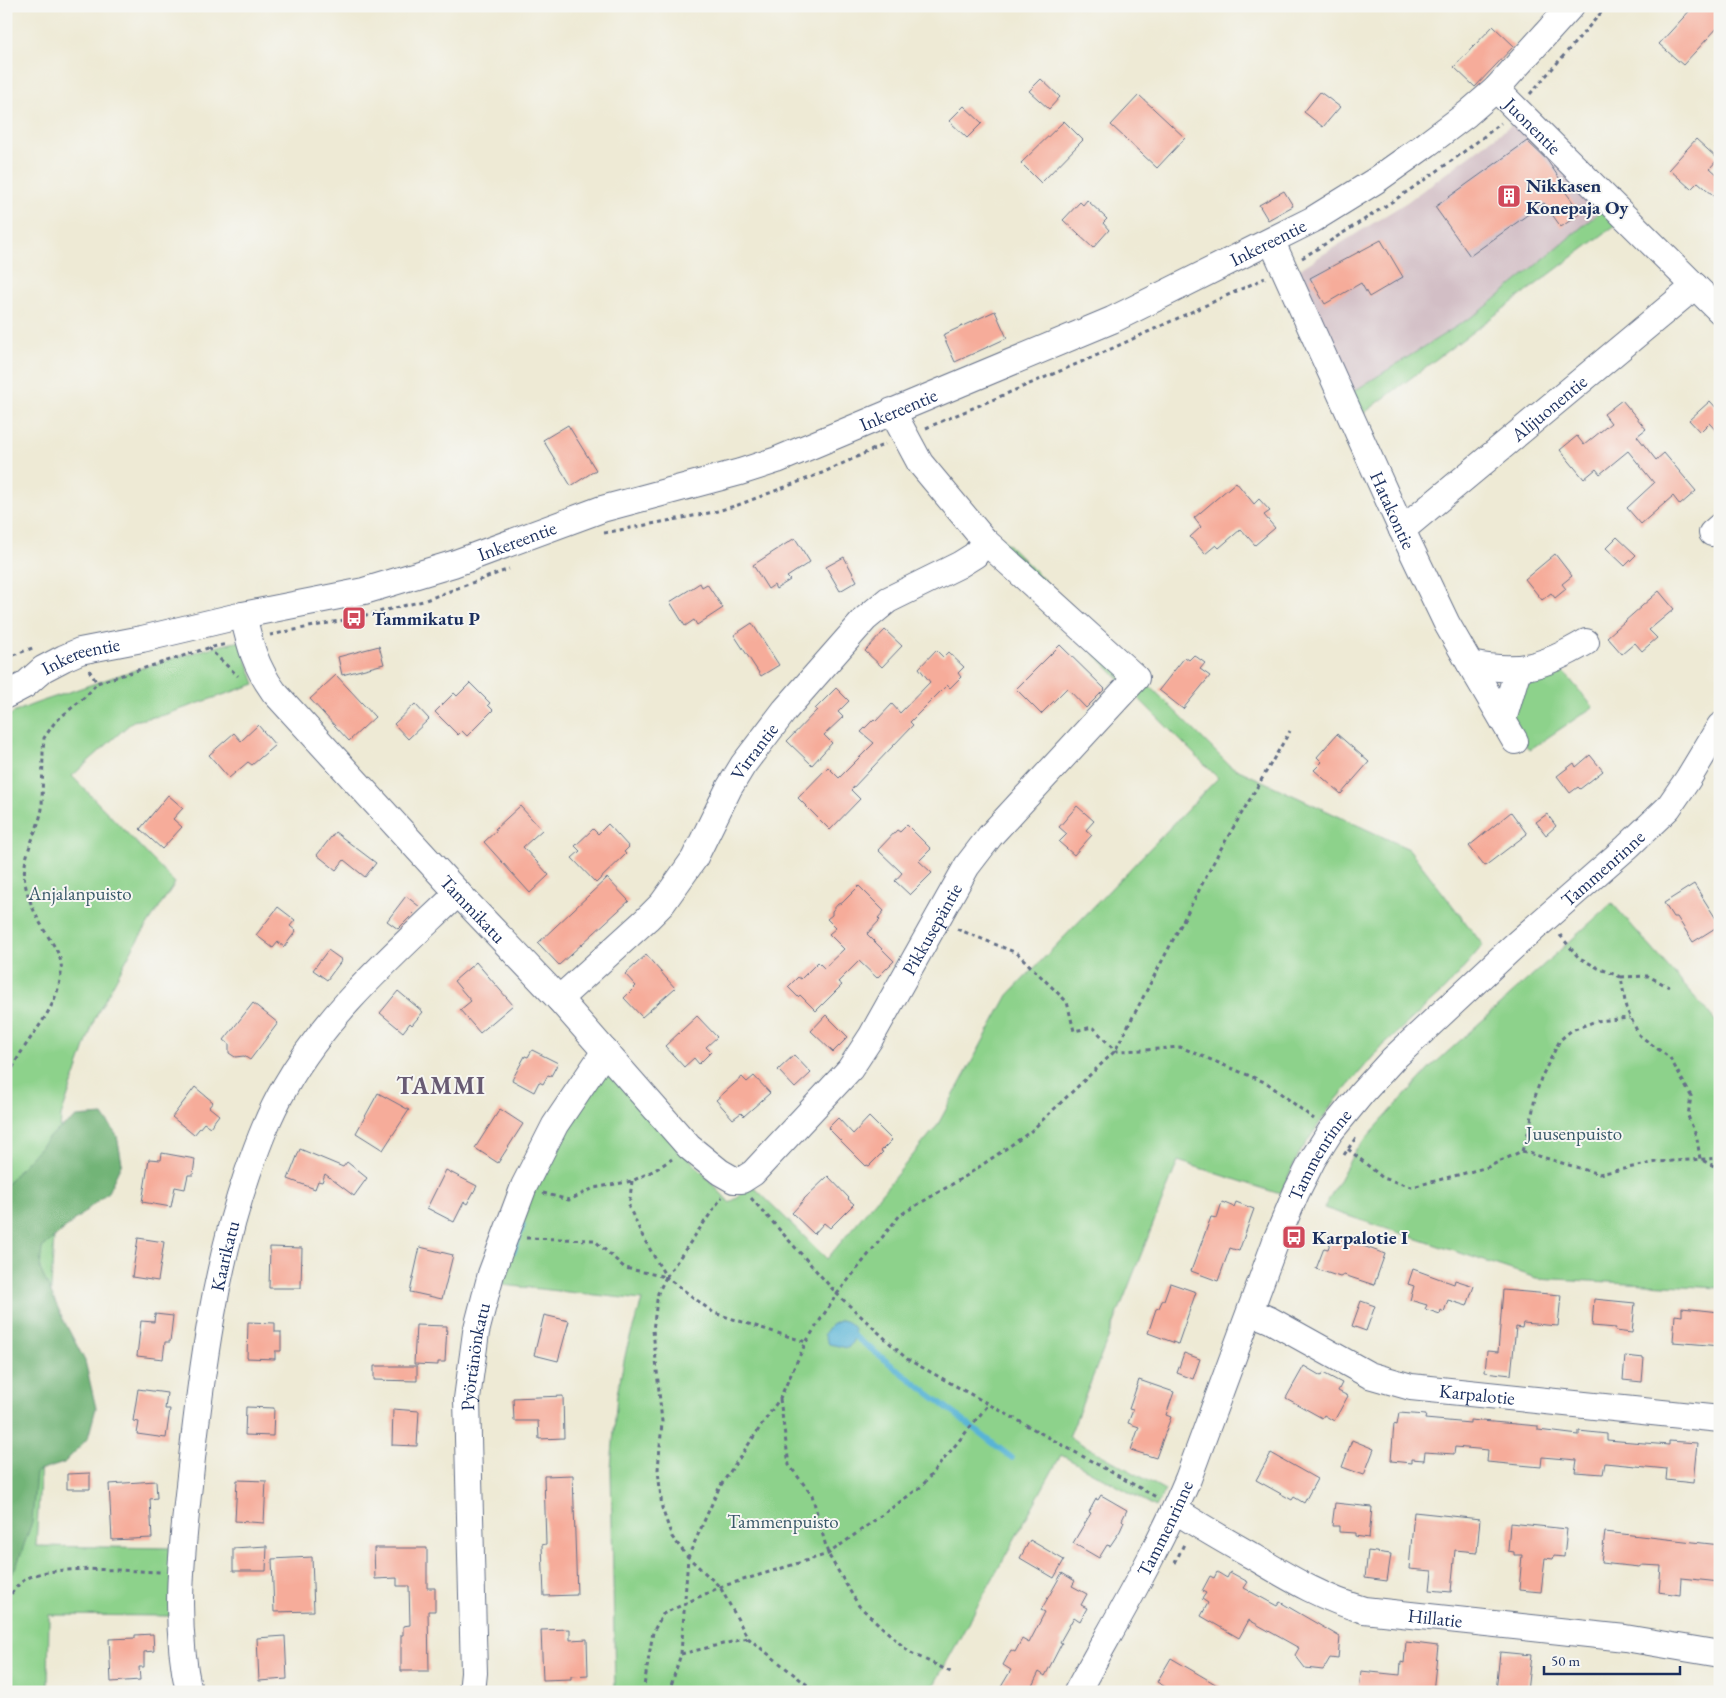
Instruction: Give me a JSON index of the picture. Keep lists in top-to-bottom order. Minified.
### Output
{"streets":{"street":["Juonentie","Inkereentie","Alijuonentie","Hatakontie","Virrantie","Tammenrinne","Tammikatu","Pikkusepäntie","Kaarikatu","Pyörtänönkatu","Karpalotie","Hillatie"]},"crossings":[["Juonentie","Inkereentie"],["Juonentie","Alijuonentie"],["Inkereentie","Hatakontie"],["Inkereentie","Tammikatu"],["Alijuonentie","Hatakontie"],["Virrantie","Tammikatu"],["Virrantie","Pikkusepäntie"],["Tammenrinne","Karpalotie"],["Tammenrinne","Hillatie"],["Tammikatu","Pikkusepäntie"],["Tammikatu","Kaarikatu"],["Tammikatu","Pyörtänönkatu"]],"districts":["TAMMI"],"parks":["Anjalanpuisto","Juusenpuisto","Tammenpuisto"],"places":{"building":["Nikkasen Konepaja Oy"],"bus stop":["Tammikatu P","Karpalotie I"]},"scale_bar":"50 m"}
